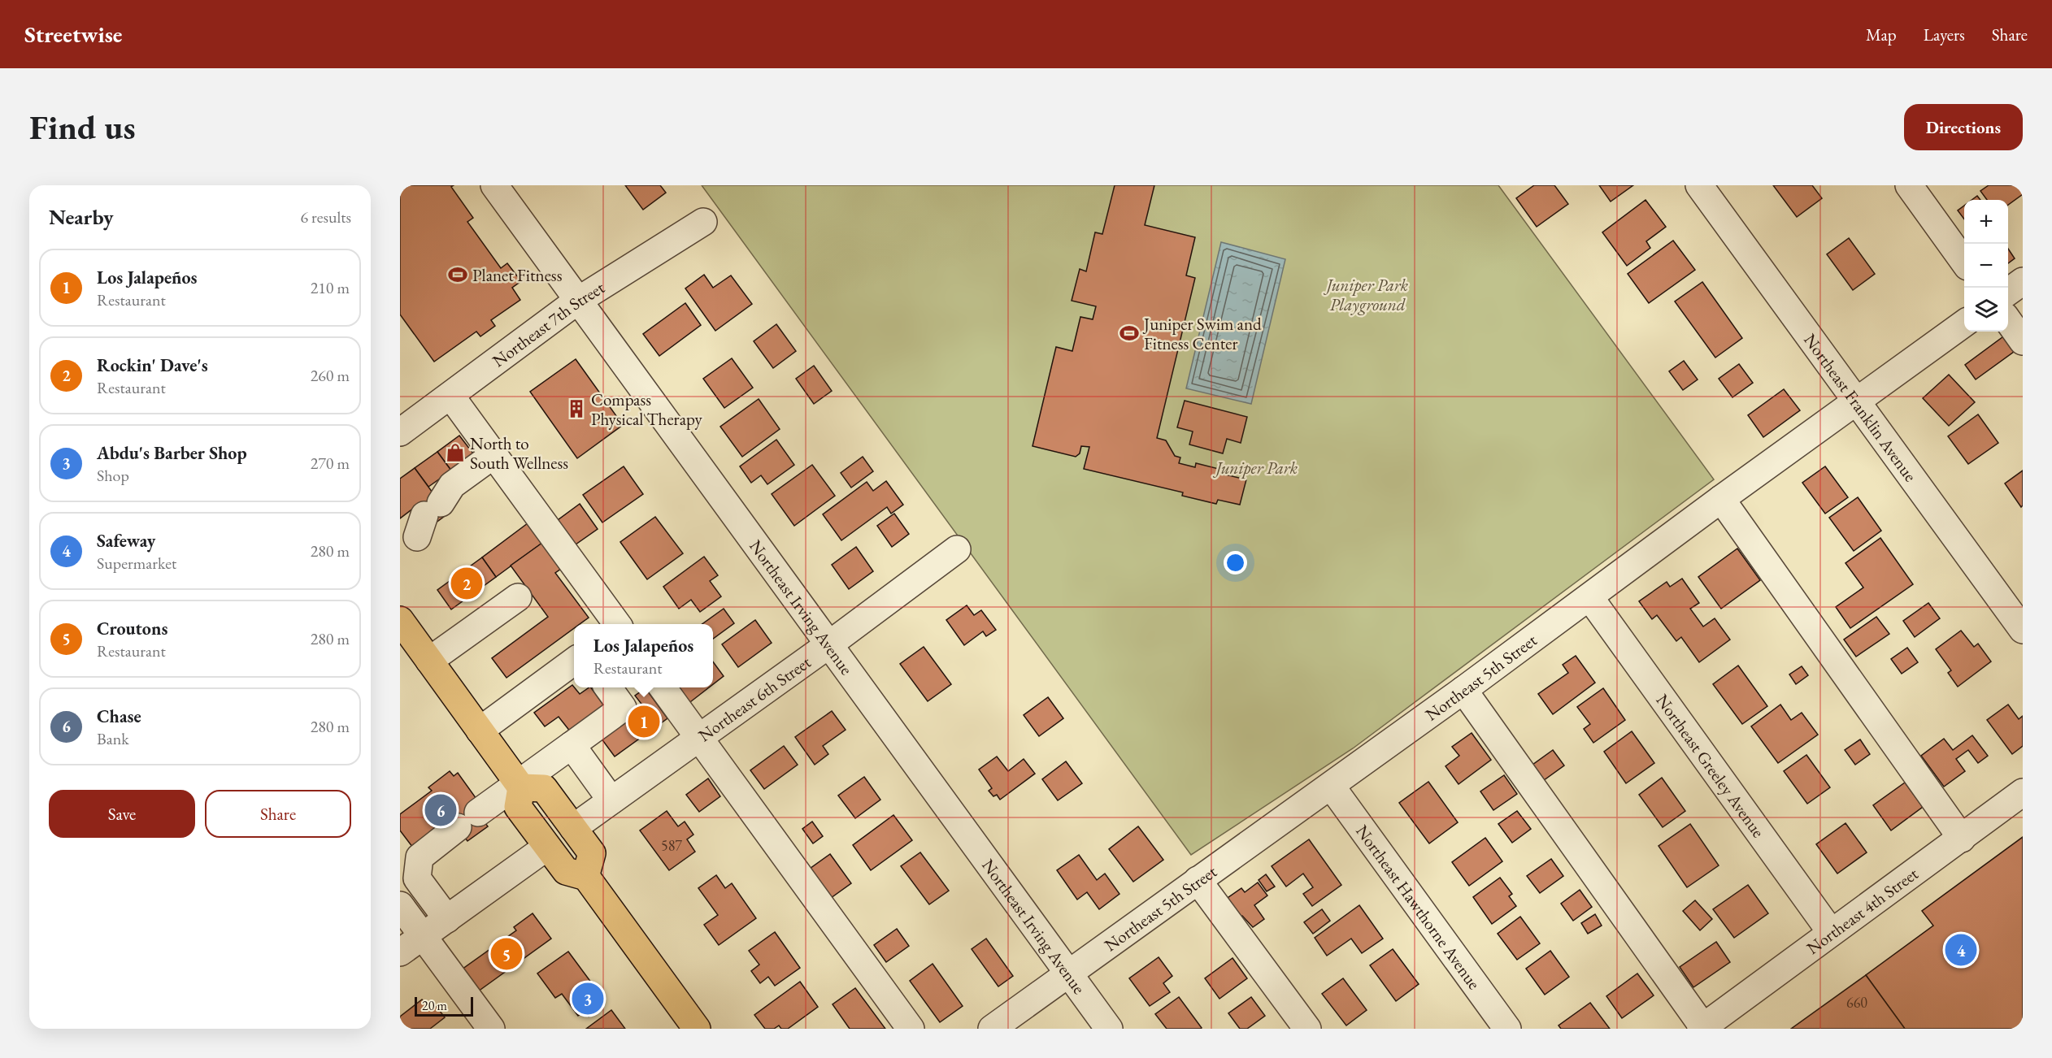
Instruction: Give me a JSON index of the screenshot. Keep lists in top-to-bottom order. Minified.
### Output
{"streets":{"street":["Northeast 7th Street","Northeast Franklin Avenue","Northeast Irving Avenue","Northeast 5th Street","Northeast 6th Street","Northeast Greeley Avenue","Northeast Hawthorne Avenue","Northeast 4th Street"]},"crossings":[["Northeast 7th Street","Northeast Irving Avenue"],["Northeast Franklin Avenue","Northeast 5th Street"],["Northeast Irving Avenue","Northeast 5th Street"],["Northeast Irving Avenue","Northeast 6th Street"],["Northeast 5th Street","Northeast Greeley Avenue"],["Northeast 5th Street","Northeast Hawthorne Avenue"],["Northeast Greeley Avenue","Northeast 4th Street"]],"parks":["Juniper Park Playground","Juniper Park"],"places":{"sports":["Planet Fitness","Juniper Swim and Fitness Center"],"building":["Compass Physical Therapy"],"shop":["North to South Wellness"]},"house_numbers":["587","660"],"scale_bar":"20 m","page":{"header":"Streetwise","nav":["Map","Layers","Share"],"buttons":["Directions",["Save","Share"]],"title":"Find us","heading":["Nearby","6 results"],"map_buttons":["+","−"],"list":[{"mark":"1","name":"Los Jalapeños","note":"Restaurant","value":"210 m"},{"mark":"2","name":"Rockin' Dave's","note":"Restaurant","value":"260 m"},{"mark":"3","name":"Abdu's Barber Shop","note":"Shop","value":"270 m"},{"mark":"4","name":"Safeway","note":"Supermarket","value":"280 m"},{"mark":"5","name":"Croutons","note":"Restaurant","value":"280 m"},{"mark":"6","name":"Chase","note":"Bank","value":"280 m"}],"pins":["2","1","6","4","5","3"],"popup":["Los Jalapeños","Restaurant"],"scale":"20 m"}}
